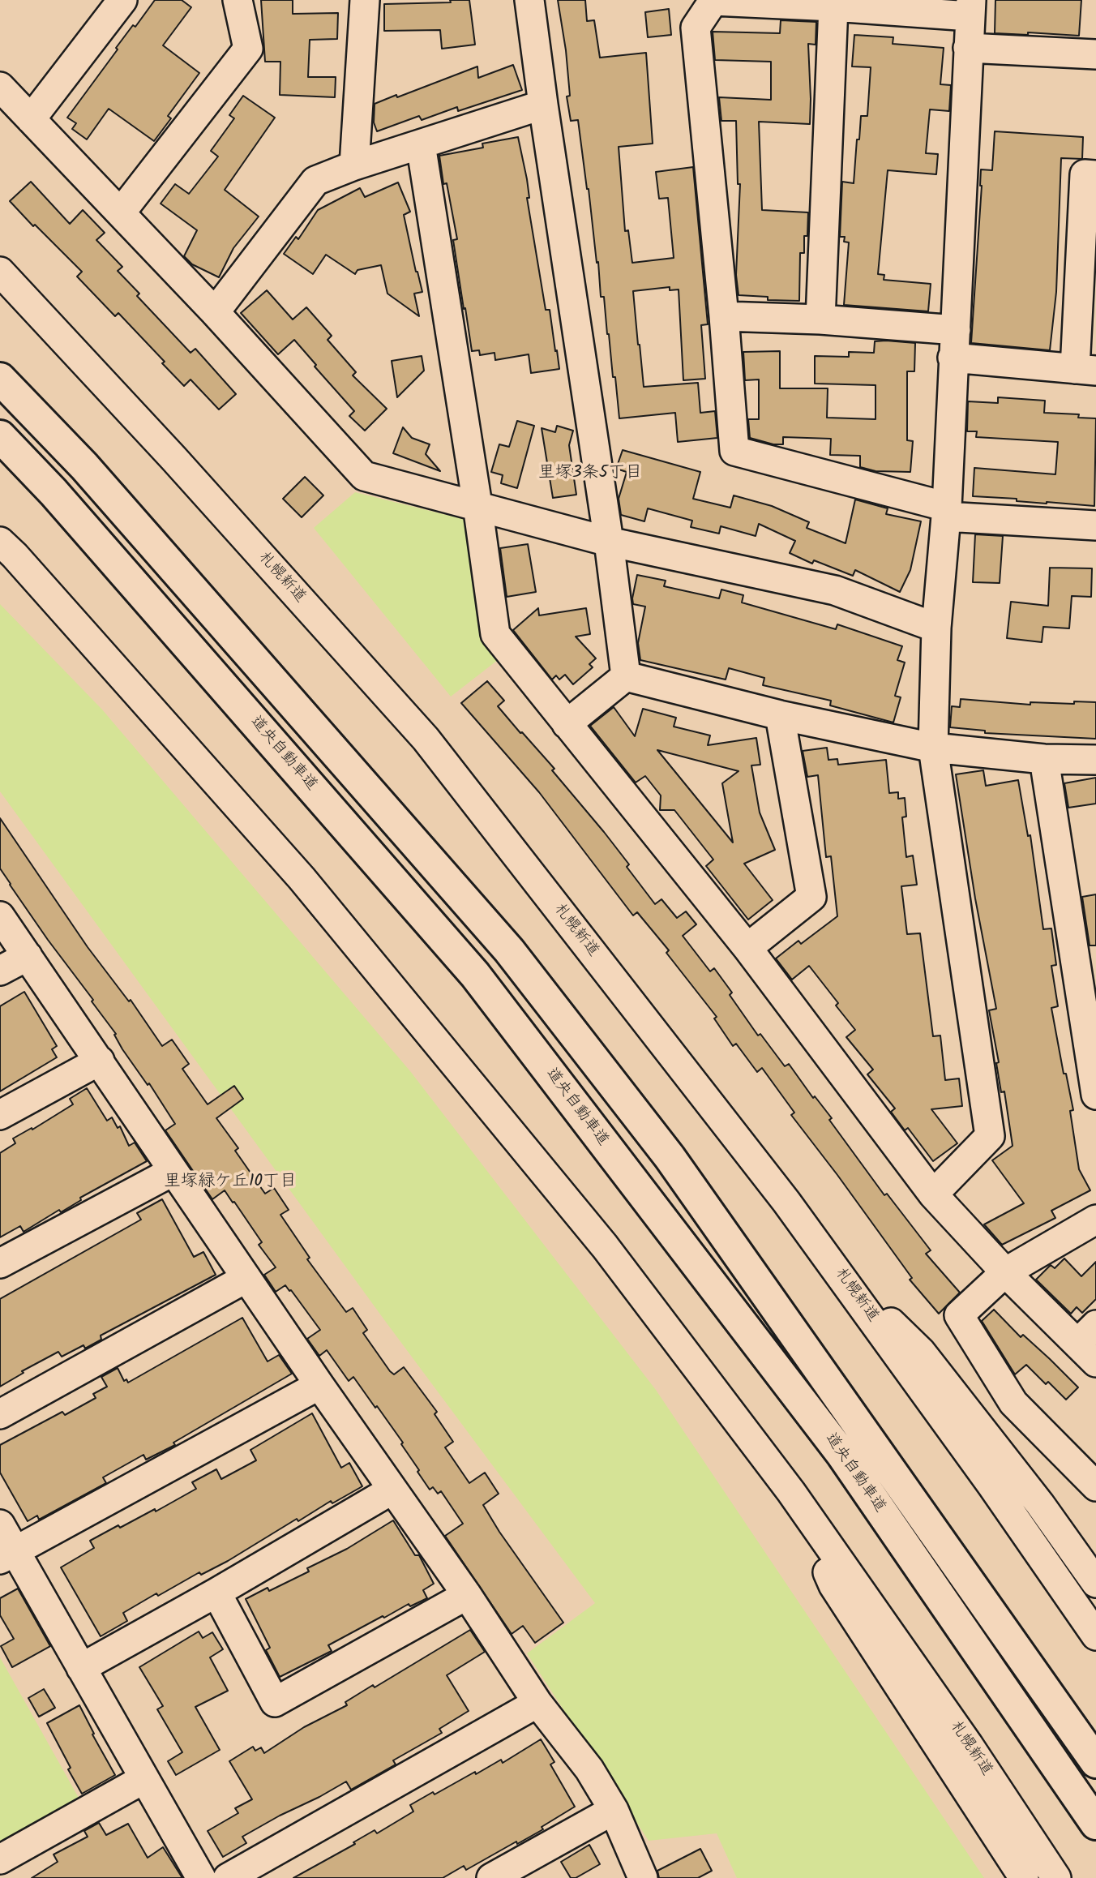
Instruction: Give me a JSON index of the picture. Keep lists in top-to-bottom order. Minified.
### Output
{"streets":{"highway":["道央自動車道"],"street":["札幌新道"]},"districts":["里塚3条5丁目","里塚緑ケ丘10丁目"]}
